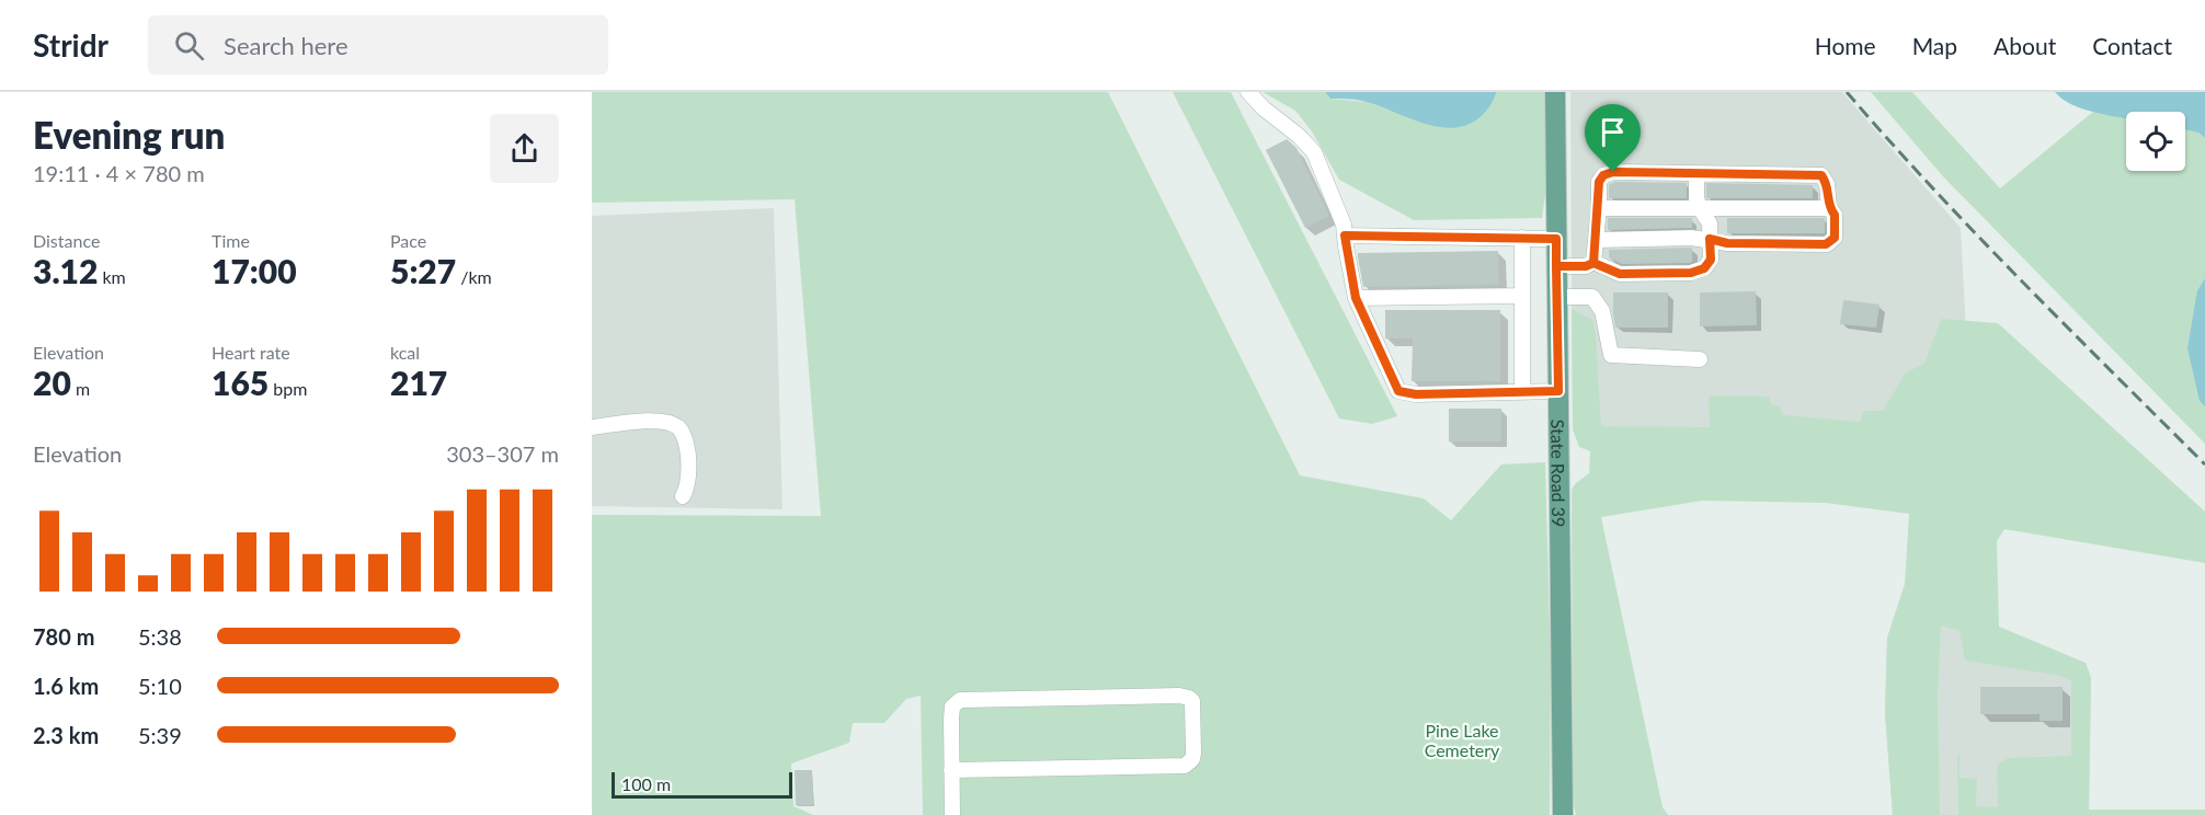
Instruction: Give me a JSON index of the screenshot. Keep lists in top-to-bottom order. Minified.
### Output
{"streets":{"main road":["State Road 39"]},"parks":["Pine Lake Cemetery"],"scale_bar":"100 m","page":{"header":"Stridr","search":"Search here","nav":["Home","Map","About","Contact"],"heading":["Evening run","19:11 · 4 × 780 m"],"stats":[["Distance","3.12 km"],["Time","17:00"],["Pace","5:27 /km"],["Elevation","20 m"],["Heart rate","165 bpm"],["kcal","217"]],"chart":["Elevation","303–307 m"],"list":[{"name":"780 m","note":"5:38"},{"name":"1.6 km","note":"5:10"},{"name":"2.3 km","note":"5:39"}],"scale":"100 m"}}
